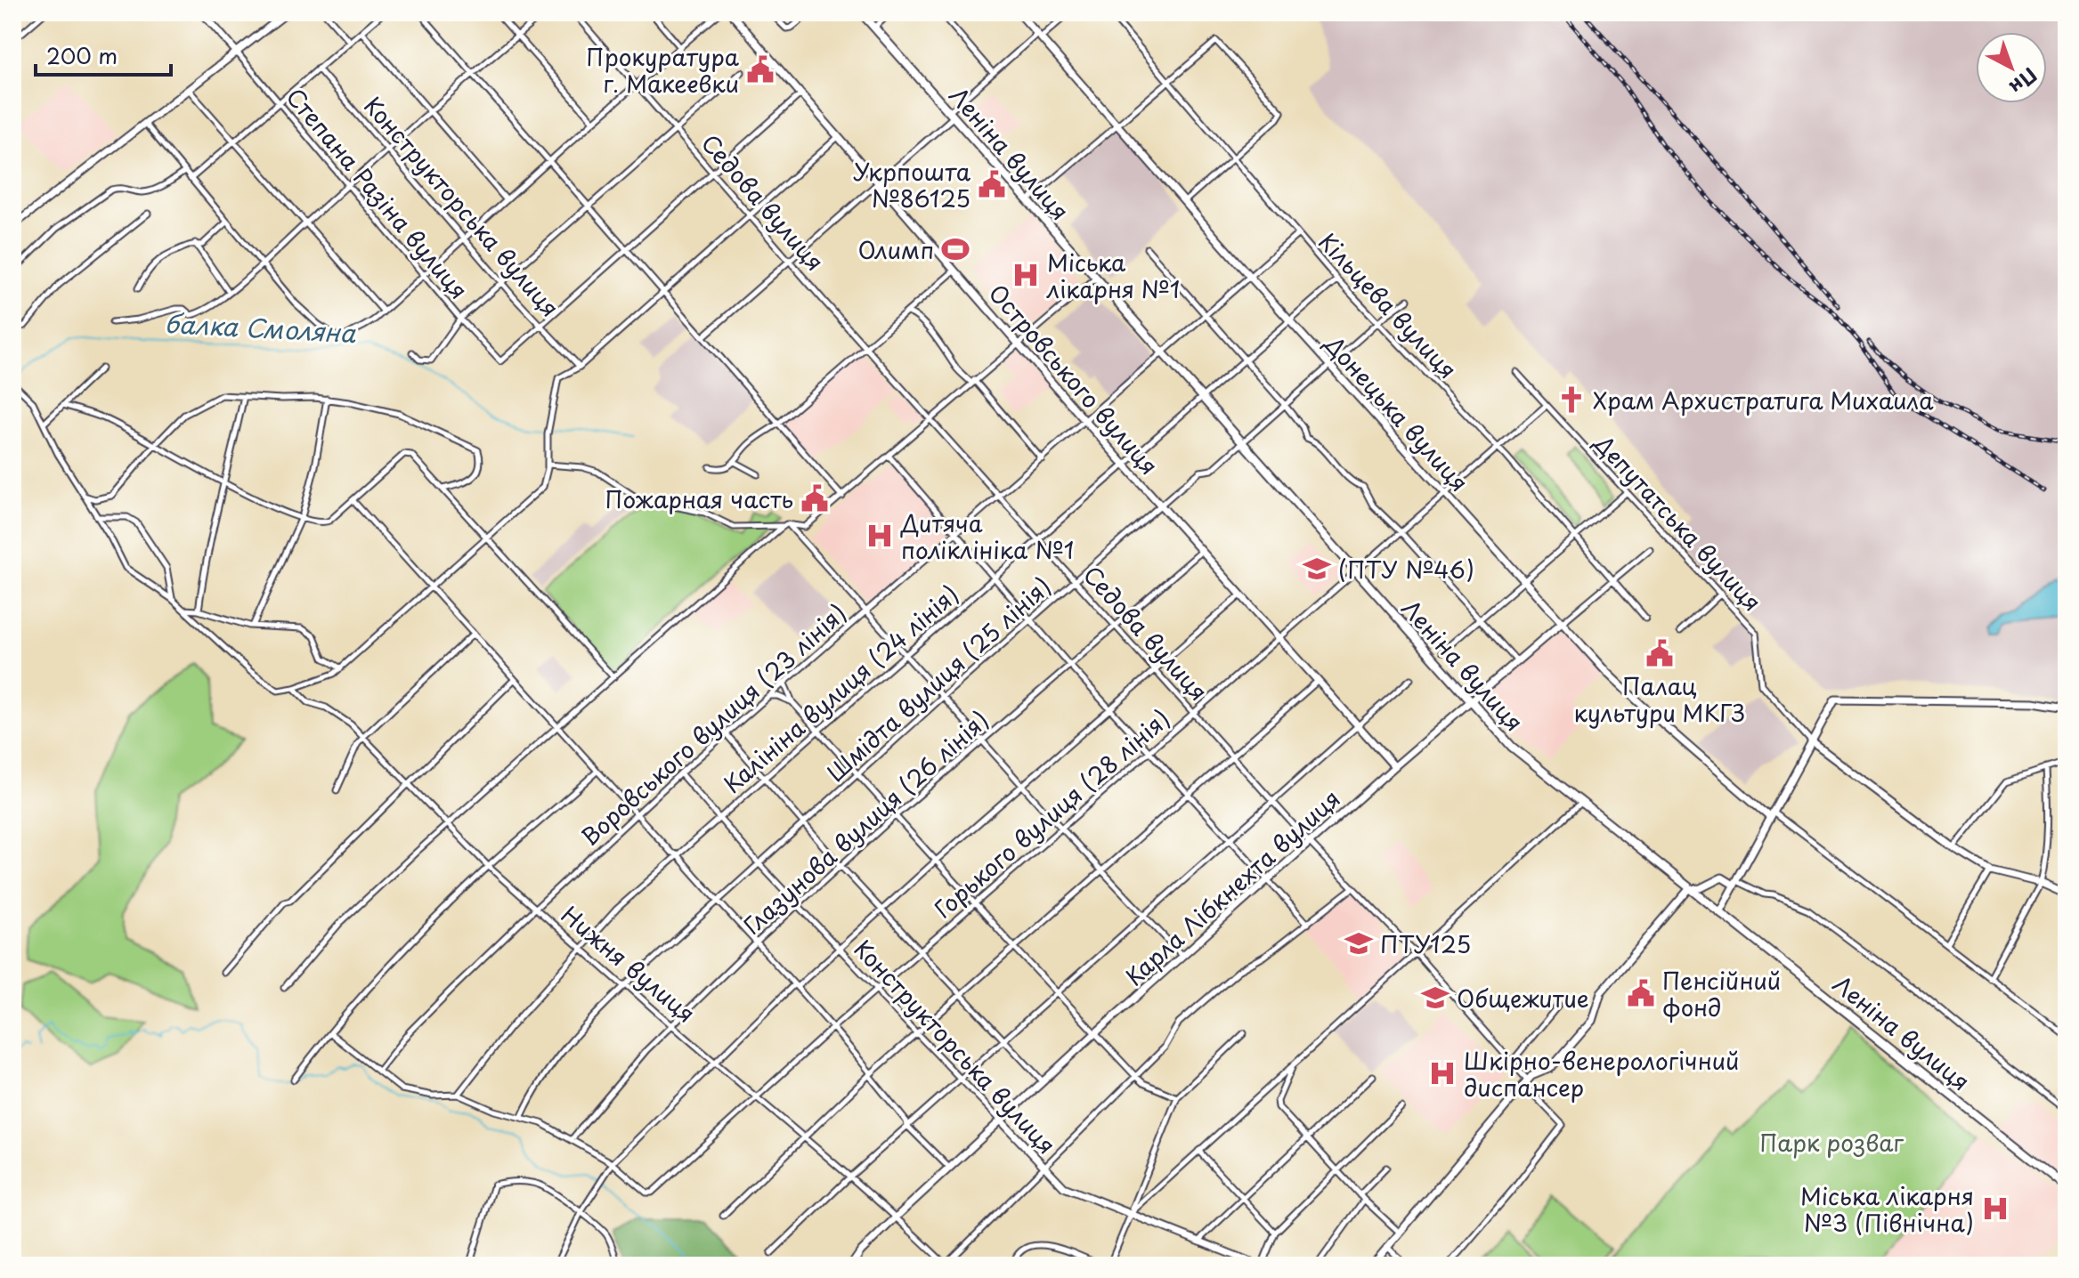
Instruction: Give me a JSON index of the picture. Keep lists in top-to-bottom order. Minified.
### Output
{"streets":{"main road":["Леніна вулиця"],"street":["Степана Разіна вулиця","Седова вулиця","Конструкторська вулиця","Кільцева вулиця","Островського вулиця","Донецька вулиця","Депутатська вулиця","Шмідта вулиця (25 лiнiя)","Калініна вулиця (24 лiнiя)","Воровського вулиця (23 лiнiя)","Горького вулиця (28 лiнiя)","Глазунова вулиця (26 лiнiя)","Карла Лібкнехта вулиця","Нижня вулиця"]},"crossings":[["Леніна вулиця","Шмідта вулиця (25 лiнiя)"],["Леніна вулиця","Калініна вулиця (24 лiнiя)"],["Леніна вулиця","Воровського вулиця (23 лiнiя)"],["Леніна вулиця","Горького вулиця (28 лiнiя)"],["Леніна вулиця","Карла Лібкнехта вулиця"],["Степана Разіна вулиця","Конструкторська вулиця"],["Седова вулиця","Шмідта вулиця (25 лiнiя)"],["Седова вулиця","Калініна вулиця (24 лiнiя)"],["Седова вулиця","Воровського вулиця (23 лiнiя)"],["Седова вулиця","Горького вулиця (28 лiнiя)"],["Седова вулиця","Глазунова вулиця (26 лiнiя)"],["Седова вулиця","Карла Лібкнехта вулиця"],["Конструкторська вулиця","Шмідта вулиця (25 лiнiя)"],["Конструкторська вулиця","Калініна вулиця (24 лiнiя)"],["Конструкторська вулиця","Воровського вулиця (23 лiнiя)"],["Конструкторська вулиця","Горького вулиця (28 лiнiя)"],["Конструкторська вулиця","Глазунова вулиця (26 лiнiя)"],["Конструкторська вулиця","Карла Лібкнехта вулиця"],["Кільцева вулиця","Шмідта вулиця (25 лiнiя)"],["Кільцева вулиця","Калініна вулиця (24 лiнiя)"],["Кільцева вулиця","Воровського вулиця (23 лiнiя)"],["Кільцева вулиця","Горького вулиця (28 лiнiя)"],["Кільцева вулиця","Карла Лібкнехта вулиця"],["Островського вулиця","Шмідта вулиця (25 лiнiя)"],["Островського вулиця","Калініна вулиця (24 лiнiя)"],["Островського вулиця","Воровського вулиця (23 лiнiя)"],["Островського вулиця","Горького вулиця (28 лiнiя)"],["Островського вулиця","Глазунова вулиця (26 лiнiя)"],["Островського вулиця","Карла Лібкнехта вулиця"],["Донецька вулиця","Шмідта вулиця (25 лiнiя)"],["Донецька вулиця","Калініна вулиця (24 лiнiя)"],["Донецька вулиця","Воровського вулиця (23 лiнiя)"],["Донецька вулиця","Горького вулиця (28 лiнiя)"],["Донецька вулиця","Карла Лібкнехта вулиця"],["Депутатська вулиця","Горького вулиця (28 лiнiя)"],["Шмідта вулиця (25 лiнiя)","Нижня вулиця"],["Калініна вулиця (24 лiнiя)","Нижня вулиця"],["Воровського вулиця (23 лiнiя)","Нижня вулиця"],["Горького вулиця (28 лiнiя)","Нижня вулиця"],["Глазунова вулиця (26 лiнiя)","Нижня вулиця"],["Карла Лібкнехта вулиця","Нижня вулиця"]],"water":["балка Смоляна"],"parks":["Парк розваг"],"places":{"public building":["Прокуратура г. Макеевки","Укрпошта №86125","Пожарная часть","Палац культури МКГЗ","Пенсійний фонд"],"sports":["Олимп"],"hospital":["Міська лікарня №1","Дитяча поліклініка №1","Шкірно-венерологічний диспансер","Міська лікарня №3 (Північна)"],"church":["Храм Архистратига Михаила"],"school or university":["(ПТУ №46)","ПТУ125","Общежитие"]},"scale_bar":"200 m","north":"bottom right"}
